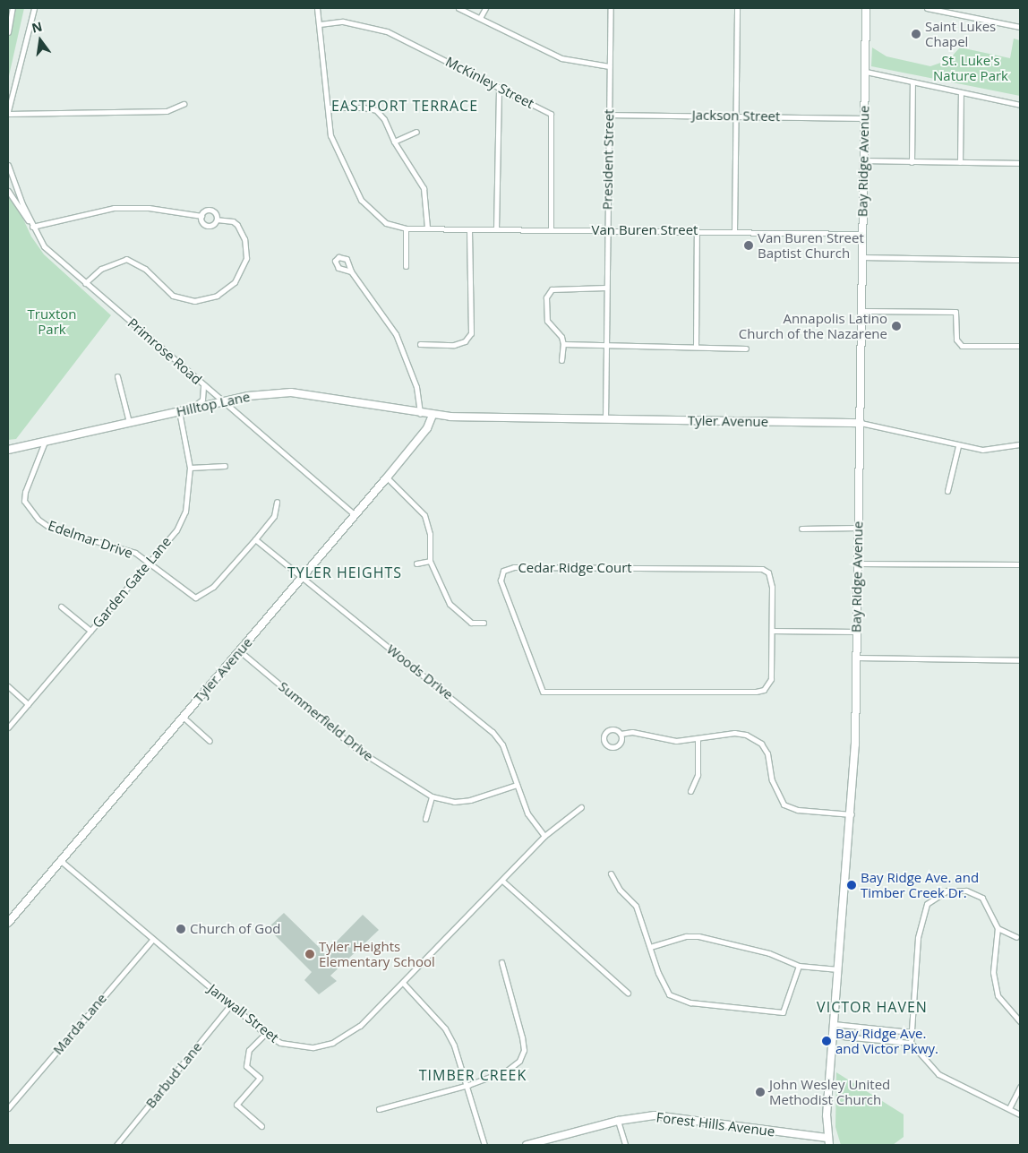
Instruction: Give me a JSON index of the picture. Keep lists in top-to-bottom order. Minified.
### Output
{"streets":{"street":["McKinley Street","Jackson Street","President Street","Bay Ridge Avenue","Van Buren Street","Primrose Road","Hilltop Lane","Tyler Avenue","Edelmar Drive","Cedar Ridge Court","Garden Gate Lane","Woods Drive","Summerfield Drive","Janwall Street","Marda Lane","Barbud Lane","Forest Hills Avenue"]},"crossings":[["McKinley Street","Van Buren Street"],["Jackson Street","President Street"],["Jackson Street","Bay Ridge Avenue"],["President Street","Van Buren Street"],["President Street","Tyler Avenue"],["Bay Ridge Avenue","Van Buren Street"],["Bay Ridge Avenue","Tyler Avenue"],["Bay Ridge Avenue","Forest Hills Avenue"],["Primrose Road","Hilltop Lane"],["Primrose Road","Tyler Avenue"],["Hilltop Lane","Tyler Avenue"],["Hilltop Lane","Edelmar Drive"],["Hilltop Lane","Garden Gate Lane"],["Tyler Avenue","Woods Drive"],["Tyler Avenue","Summerfield Drive"],["Tyler Avenue","Janwall Street"],["Edelmar Drive","Garden Gate Lane"],["Edelmar Drive","Woods Drive"],["Woods Drive","Summerfield Drive"],["Woods Drive","Janwall Street"],["Janwall Street","Marda Lane"],["Janwall Street","Barbud Lane"]],"districts":["EASTPORT TERRACE","TYLER HEIGHTS","VICTOR HAVEN","TIMBER CREEK"],"parks":["St. Luke's Nature Park","Truxton Park"],"places":["Saint Lukes Chapel","Van Buren Street Baptist Church","Annapolis Latino Church of the Nazarene","Bay Ridge Ave. and Timber Creek Dr.","Church of God","Tyler Heights Elementary School","Bay Ridge Ave. and Victor Pkwy.","John Wesley United Methodist Church"],"north":"top"}
